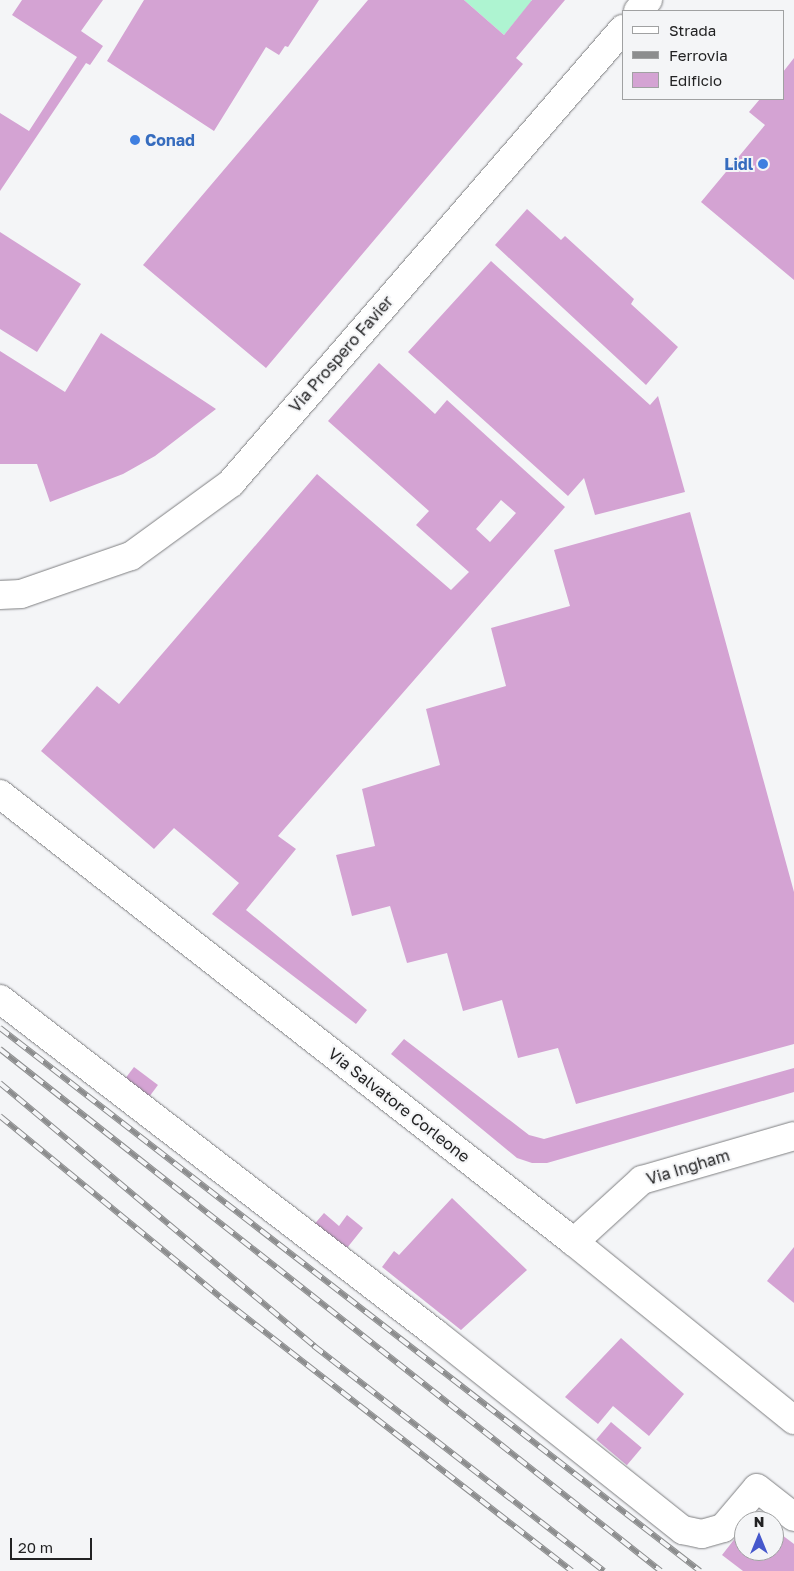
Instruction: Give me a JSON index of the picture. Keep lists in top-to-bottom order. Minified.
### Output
{"streets":{"street":["Via Prospero Favier","Via Salvatore Corleone","Via Ingham"]},"crossings":[["Via Salvatore Corleone","Via Ingham"]],"places":["Conad","Lidl"],"legend":["Strada","Ferrovia","Edificio"],"scale_bar":"20 m","north":"top"}
